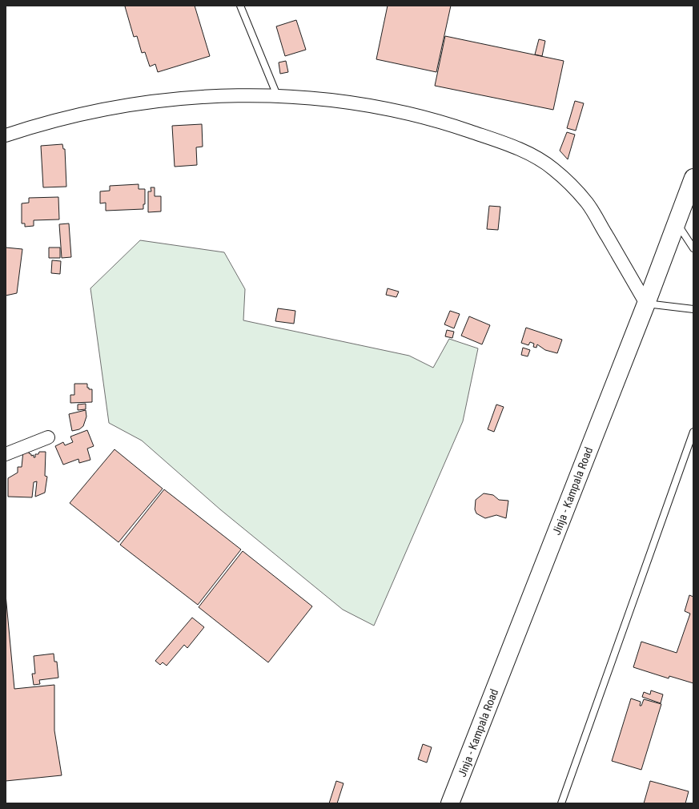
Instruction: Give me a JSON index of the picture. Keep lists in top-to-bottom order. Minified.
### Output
{"streets":{"highway":["Jinja - Kampala Road"]}}
